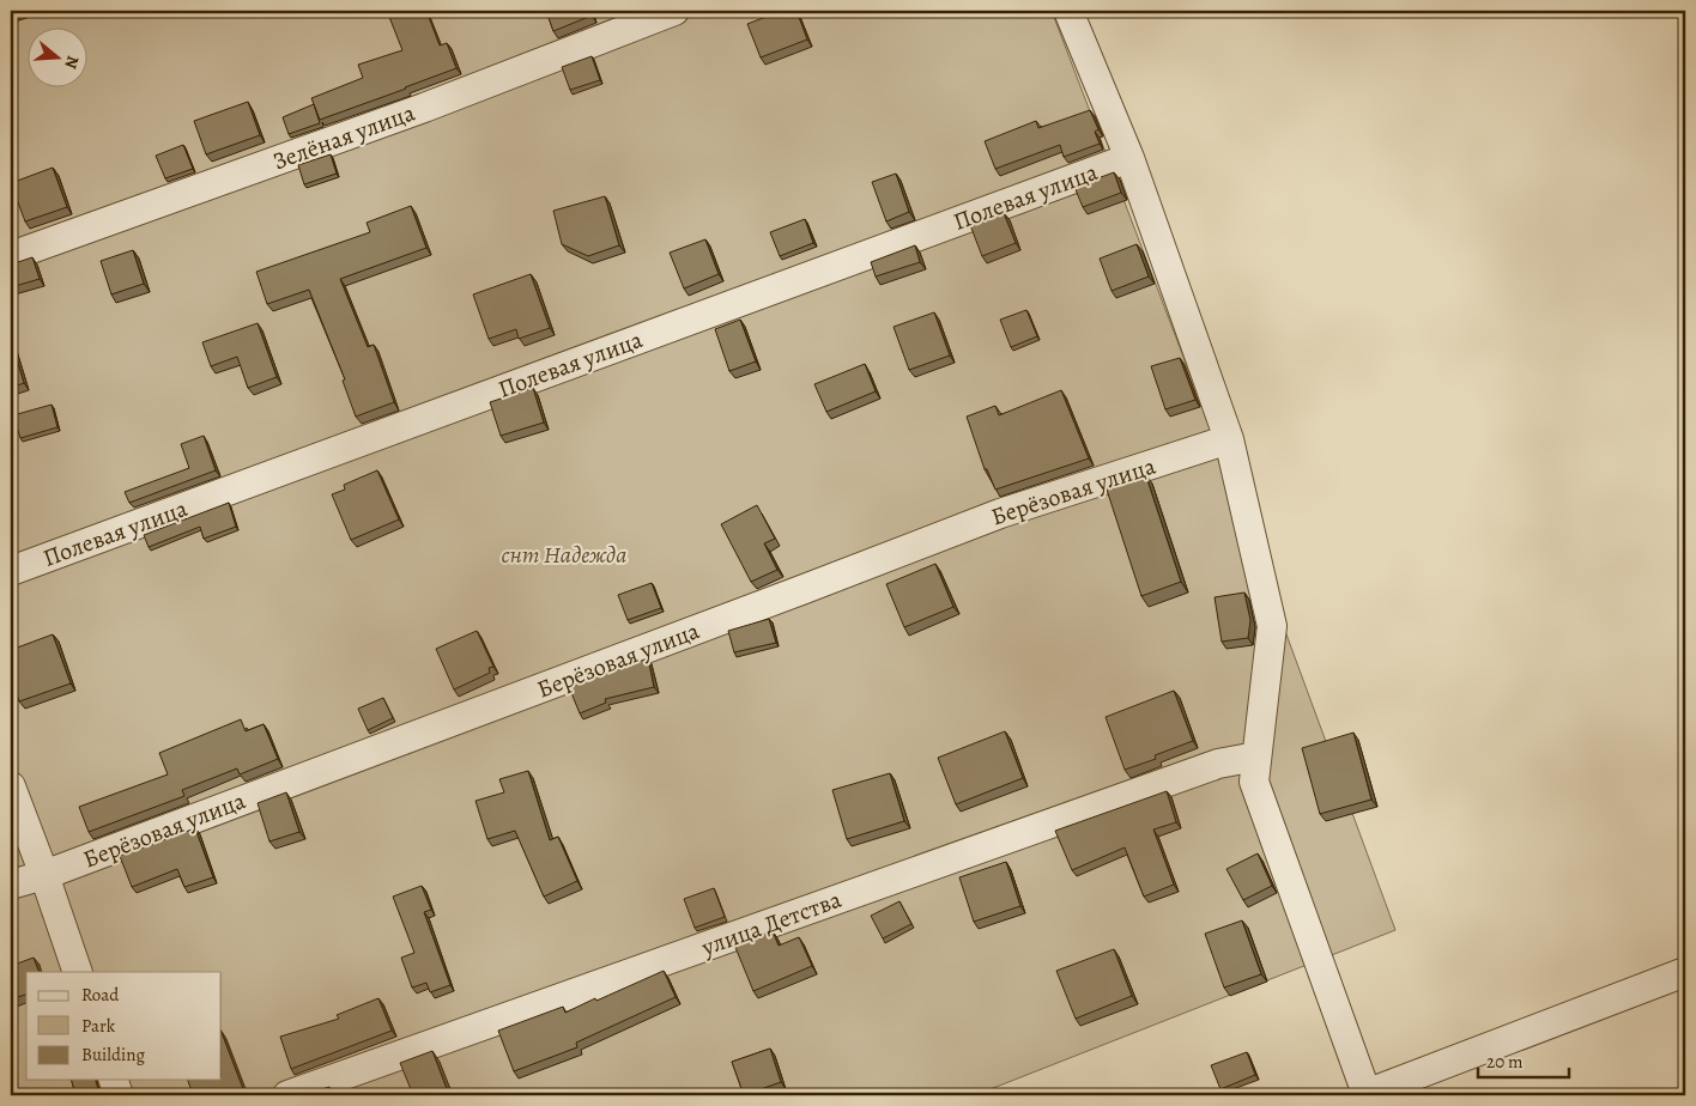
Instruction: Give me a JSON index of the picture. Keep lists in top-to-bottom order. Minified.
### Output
{"streets":{"street":["Зелёная улица","Полевая улица","Берёзовая улица","улица Детства"]},"parks":["снт Надежда"],"legend":["Road","Park","Building"],"scale_bar":"20 m","north":"right"}
